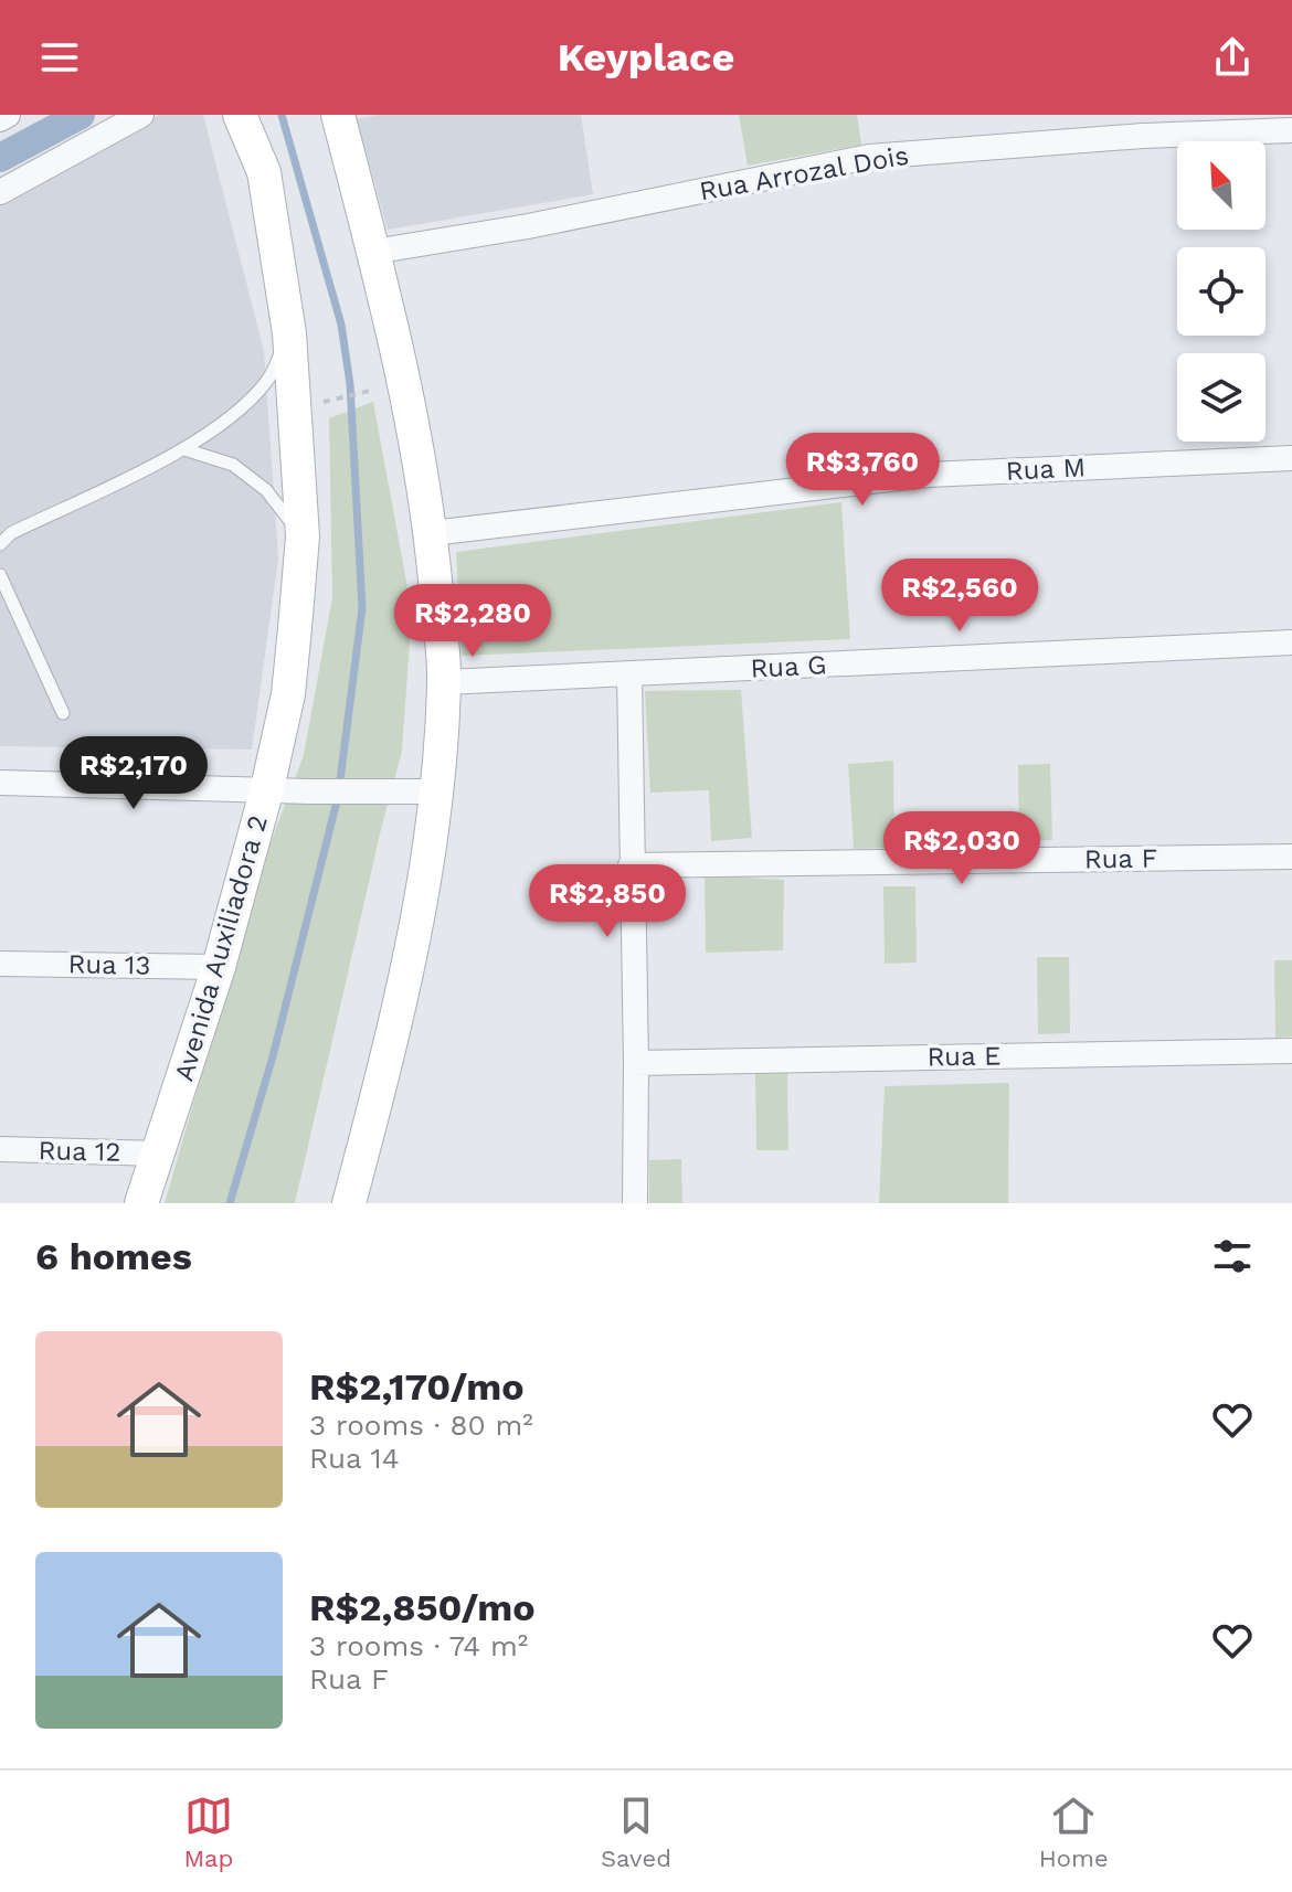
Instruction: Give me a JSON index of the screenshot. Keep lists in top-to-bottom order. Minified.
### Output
{"streets":{"street":["Rua Arrozal Dois","Rua M","Rua G","Rua F","Avenida Auxiliadora 2","Rua 13","Rua E","Rua 12"]},"crossings":[["Avenida Auxiliadora 2","Rua 13"],["Avenida Auxiliadora 2","Rua 12"]],"north":"top left","page":{"header":"Keyplace","price":["R$3,760","R$2,560","R$2,280","R$2,170","R$2,030","R$2,850"],"heading":"6 homes","list":[{"name":"R$2,170/mo","note":"3 rooms · 80 m² · Rua 14"},{"name":"R$2,850/mo","note":"3 rooms · 74 m² · Rua F"}],"tabs":["Map","Saved","Home"]}}
